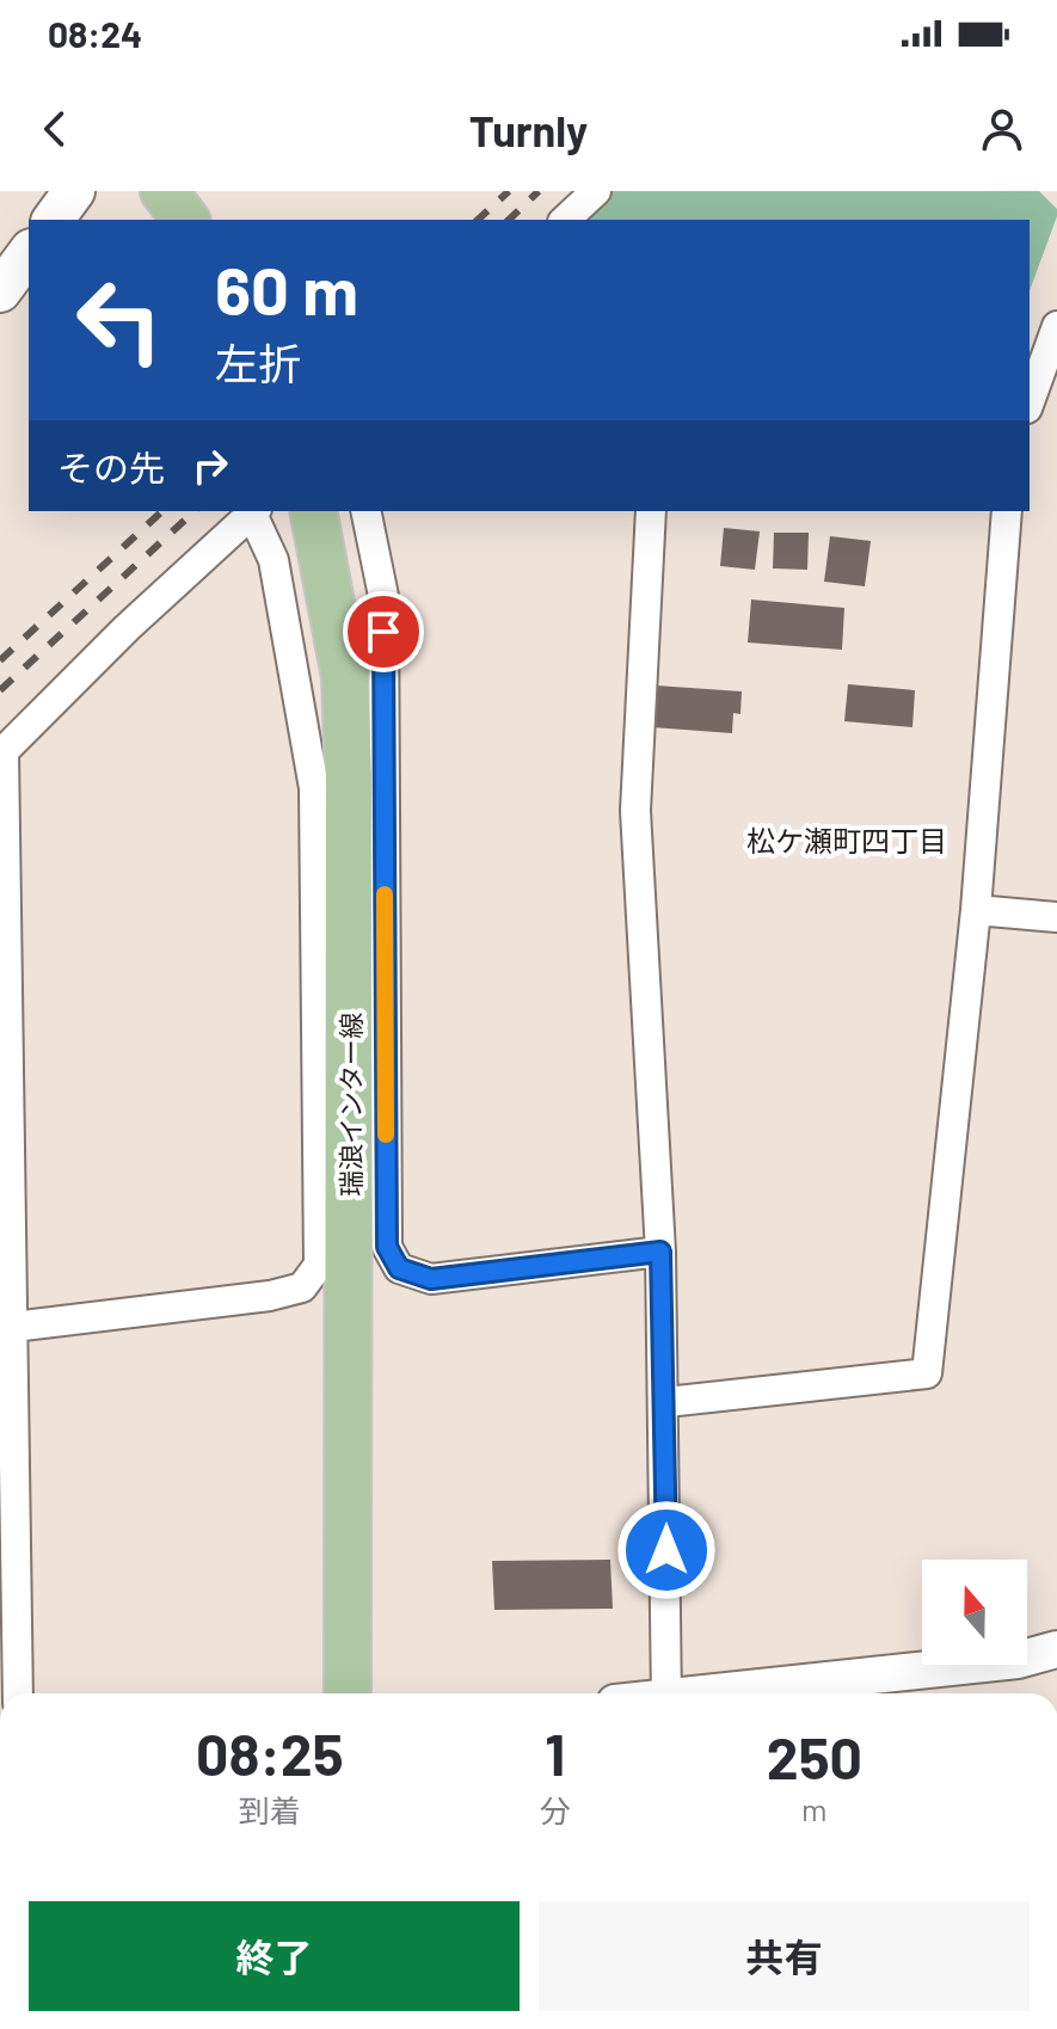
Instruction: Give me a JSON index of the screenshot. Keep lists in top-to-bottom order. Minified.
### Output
{"streets":{"main road":["瑞浪インター線"]},"districts":["松ケ瀬町四丁目"],"north":"top","page":{"status":"08:24","header":"Turnly","turn":["60 m","左折"],"then":"その先","eta":["08:25","到着","1","分","250","m"],"buttons":["終了","共有"]}}
